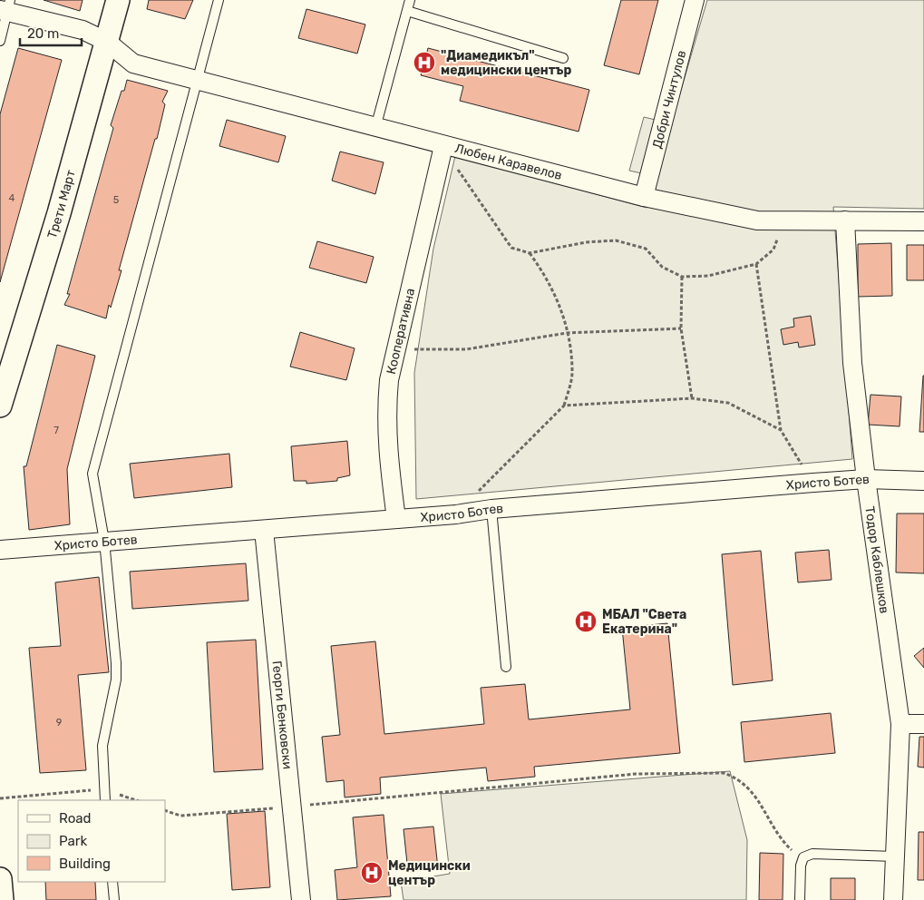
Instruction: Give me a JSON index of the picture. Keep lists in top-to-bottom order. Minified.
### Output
{"streets":{"street":["Добри Чинтулов","Любен Каравелов","Трети Март","Кооперативна","Христо Ботев","Тодор Каблешков","Георги Бенковски"]},"crossings":[["Добри Чинтулов","Любен Каравелов"],["Любен Каравелов","Трети Март"],["Любен Каравелов","Кооперативна"],["Любен Каравелов","Тодор Каблешков"],["Кооперативна","Христо Ботев"],["Христо Ботев","Тодор Каблешков"],["Христо Ботев","Георги Бенковски"]],"places":{"hospital":["\"Диамедикъл\" медицински център","МБАЛ \"Света Екатерина\"","Медицински център"]},"house_numbers":["4","5","7","9"],"legend":["Road","Park","Building"],"scale_bar":"20 m"}
